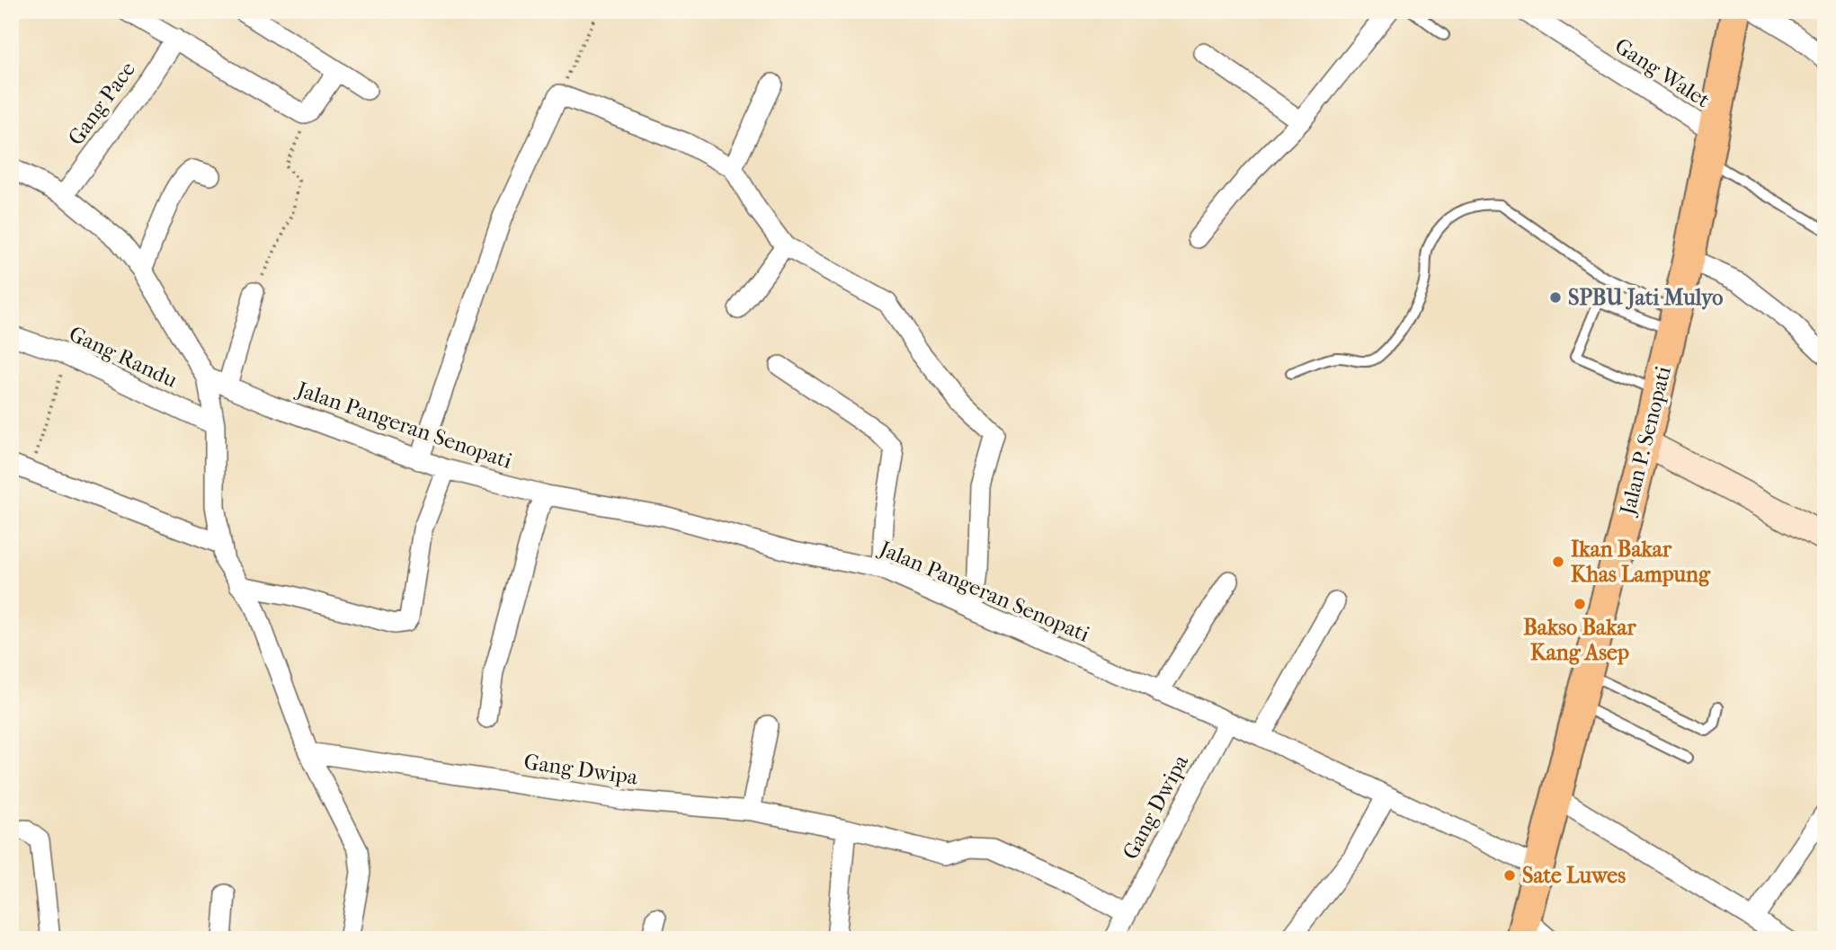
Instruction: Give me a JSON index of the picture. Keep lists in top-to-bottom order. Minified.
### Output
{"streets":{"main road":["Jalan P. Senopati"],"street":["Gang Walet","Gang Pace","Gang Randu","Jalan Pangeran Senopati","Gang Dwipa"]},"crossings":[["Gang Walet","Jalan P. Senopati"],["Jalan Pangeran Senopati","Jalan P. Senopati"],["Jalan Pangeran Senopati","Gang Dwipa"]],"places":["SPBU Jati Mulyo","Ikan Bakar Khas Lampung","Bakso Bakar Kang Asep","Sate Luwes"]}
